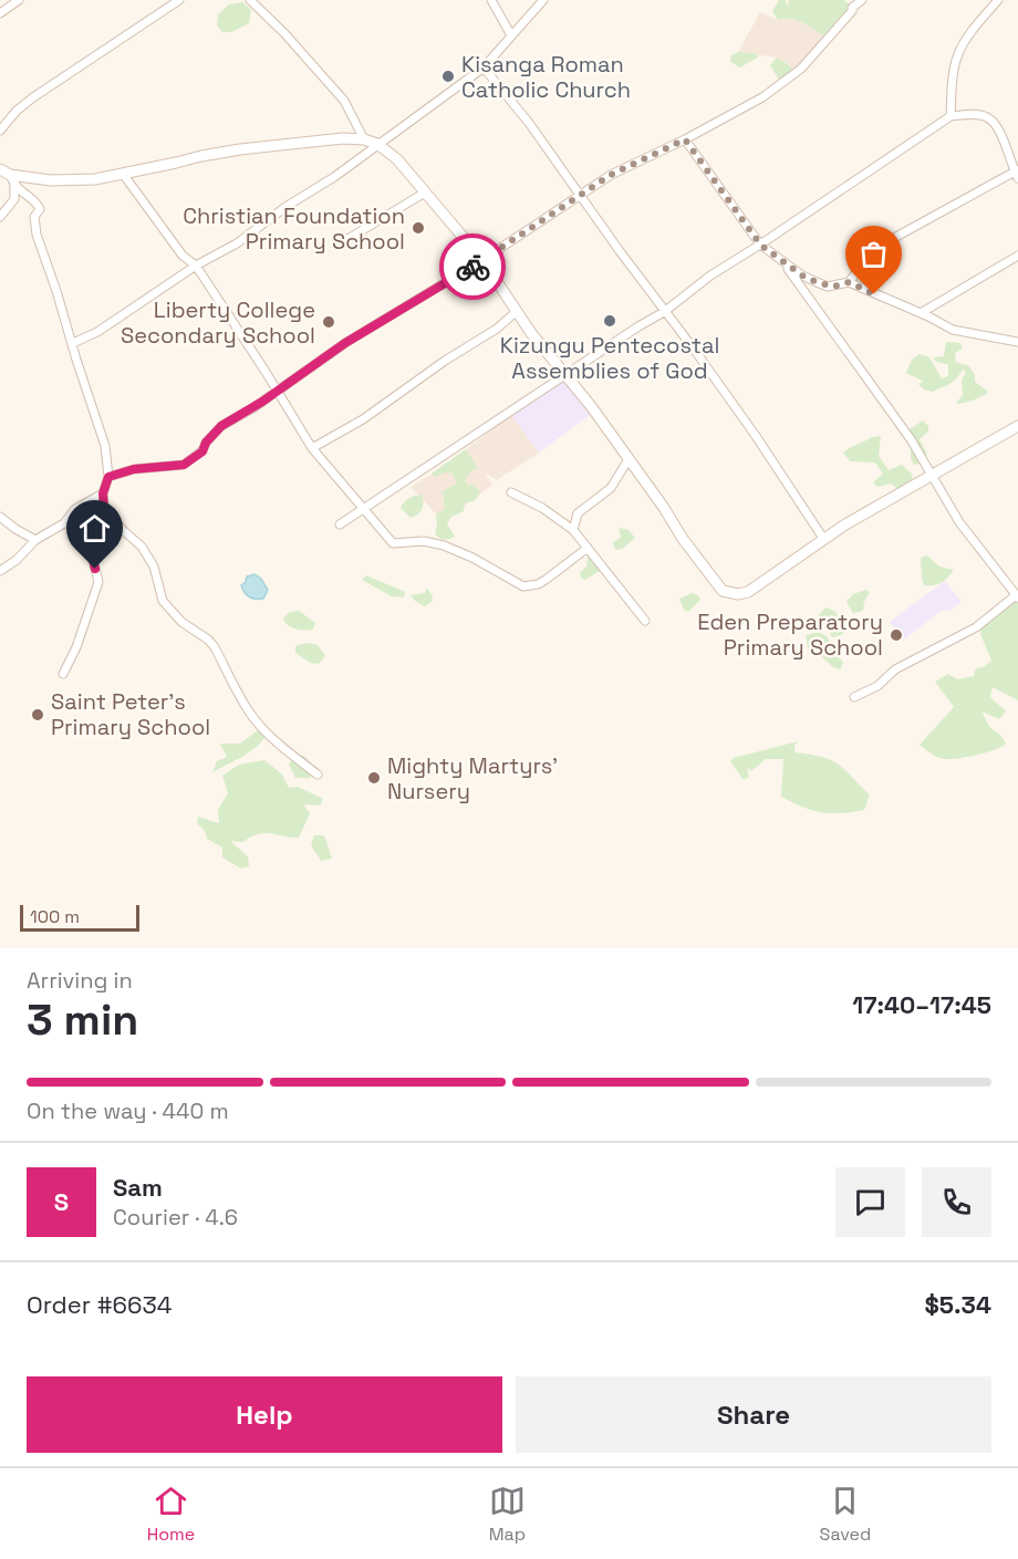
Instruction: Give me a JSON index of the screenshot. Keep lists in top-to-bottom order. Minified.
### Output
{"places":["Kisanga Roman Catholic Church","Christian Foundation Primary School","Kizungu Pentecostal Assemblies of God","Liberty College Secondary School","Eden Preparatory Primary School","Saint Peter's Primary School","Mighty Martyrs' Nursery"],"scale_bar":"100 m","page":{"scale":"100 m","heading":["3 min","Arriving in","17:40–17:45"],"panel":["Sam","Courier · 4.6","Order #6634","$5.34"],"bar":"On the way · 440 m","round":"S","buttons":["Help","Share"],"tabs":["Home","Map","Saved"]}}
